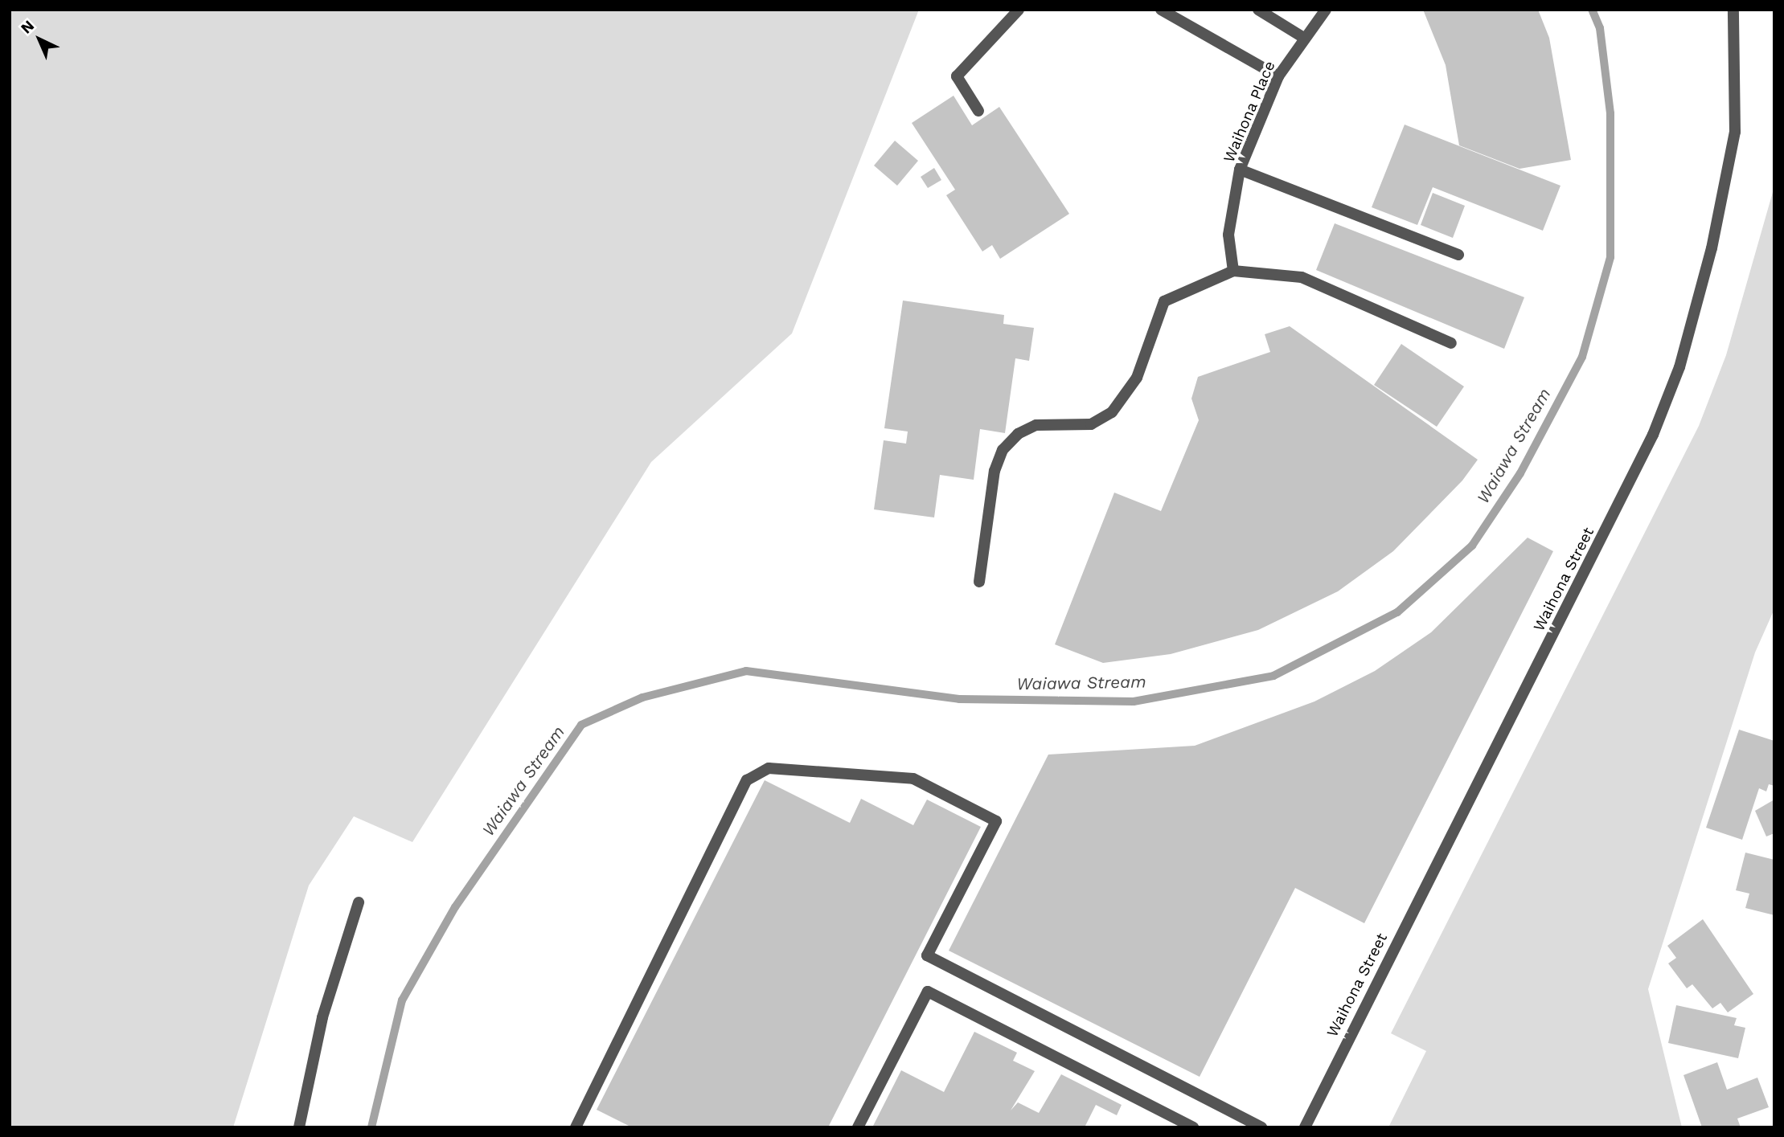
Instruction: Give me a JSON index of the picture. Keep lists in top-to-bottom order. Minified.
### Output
{"streets":{"street":["Waihona Place","Waihona Street"]},"water":["Waiawa Stream"],"north":"top left"}
